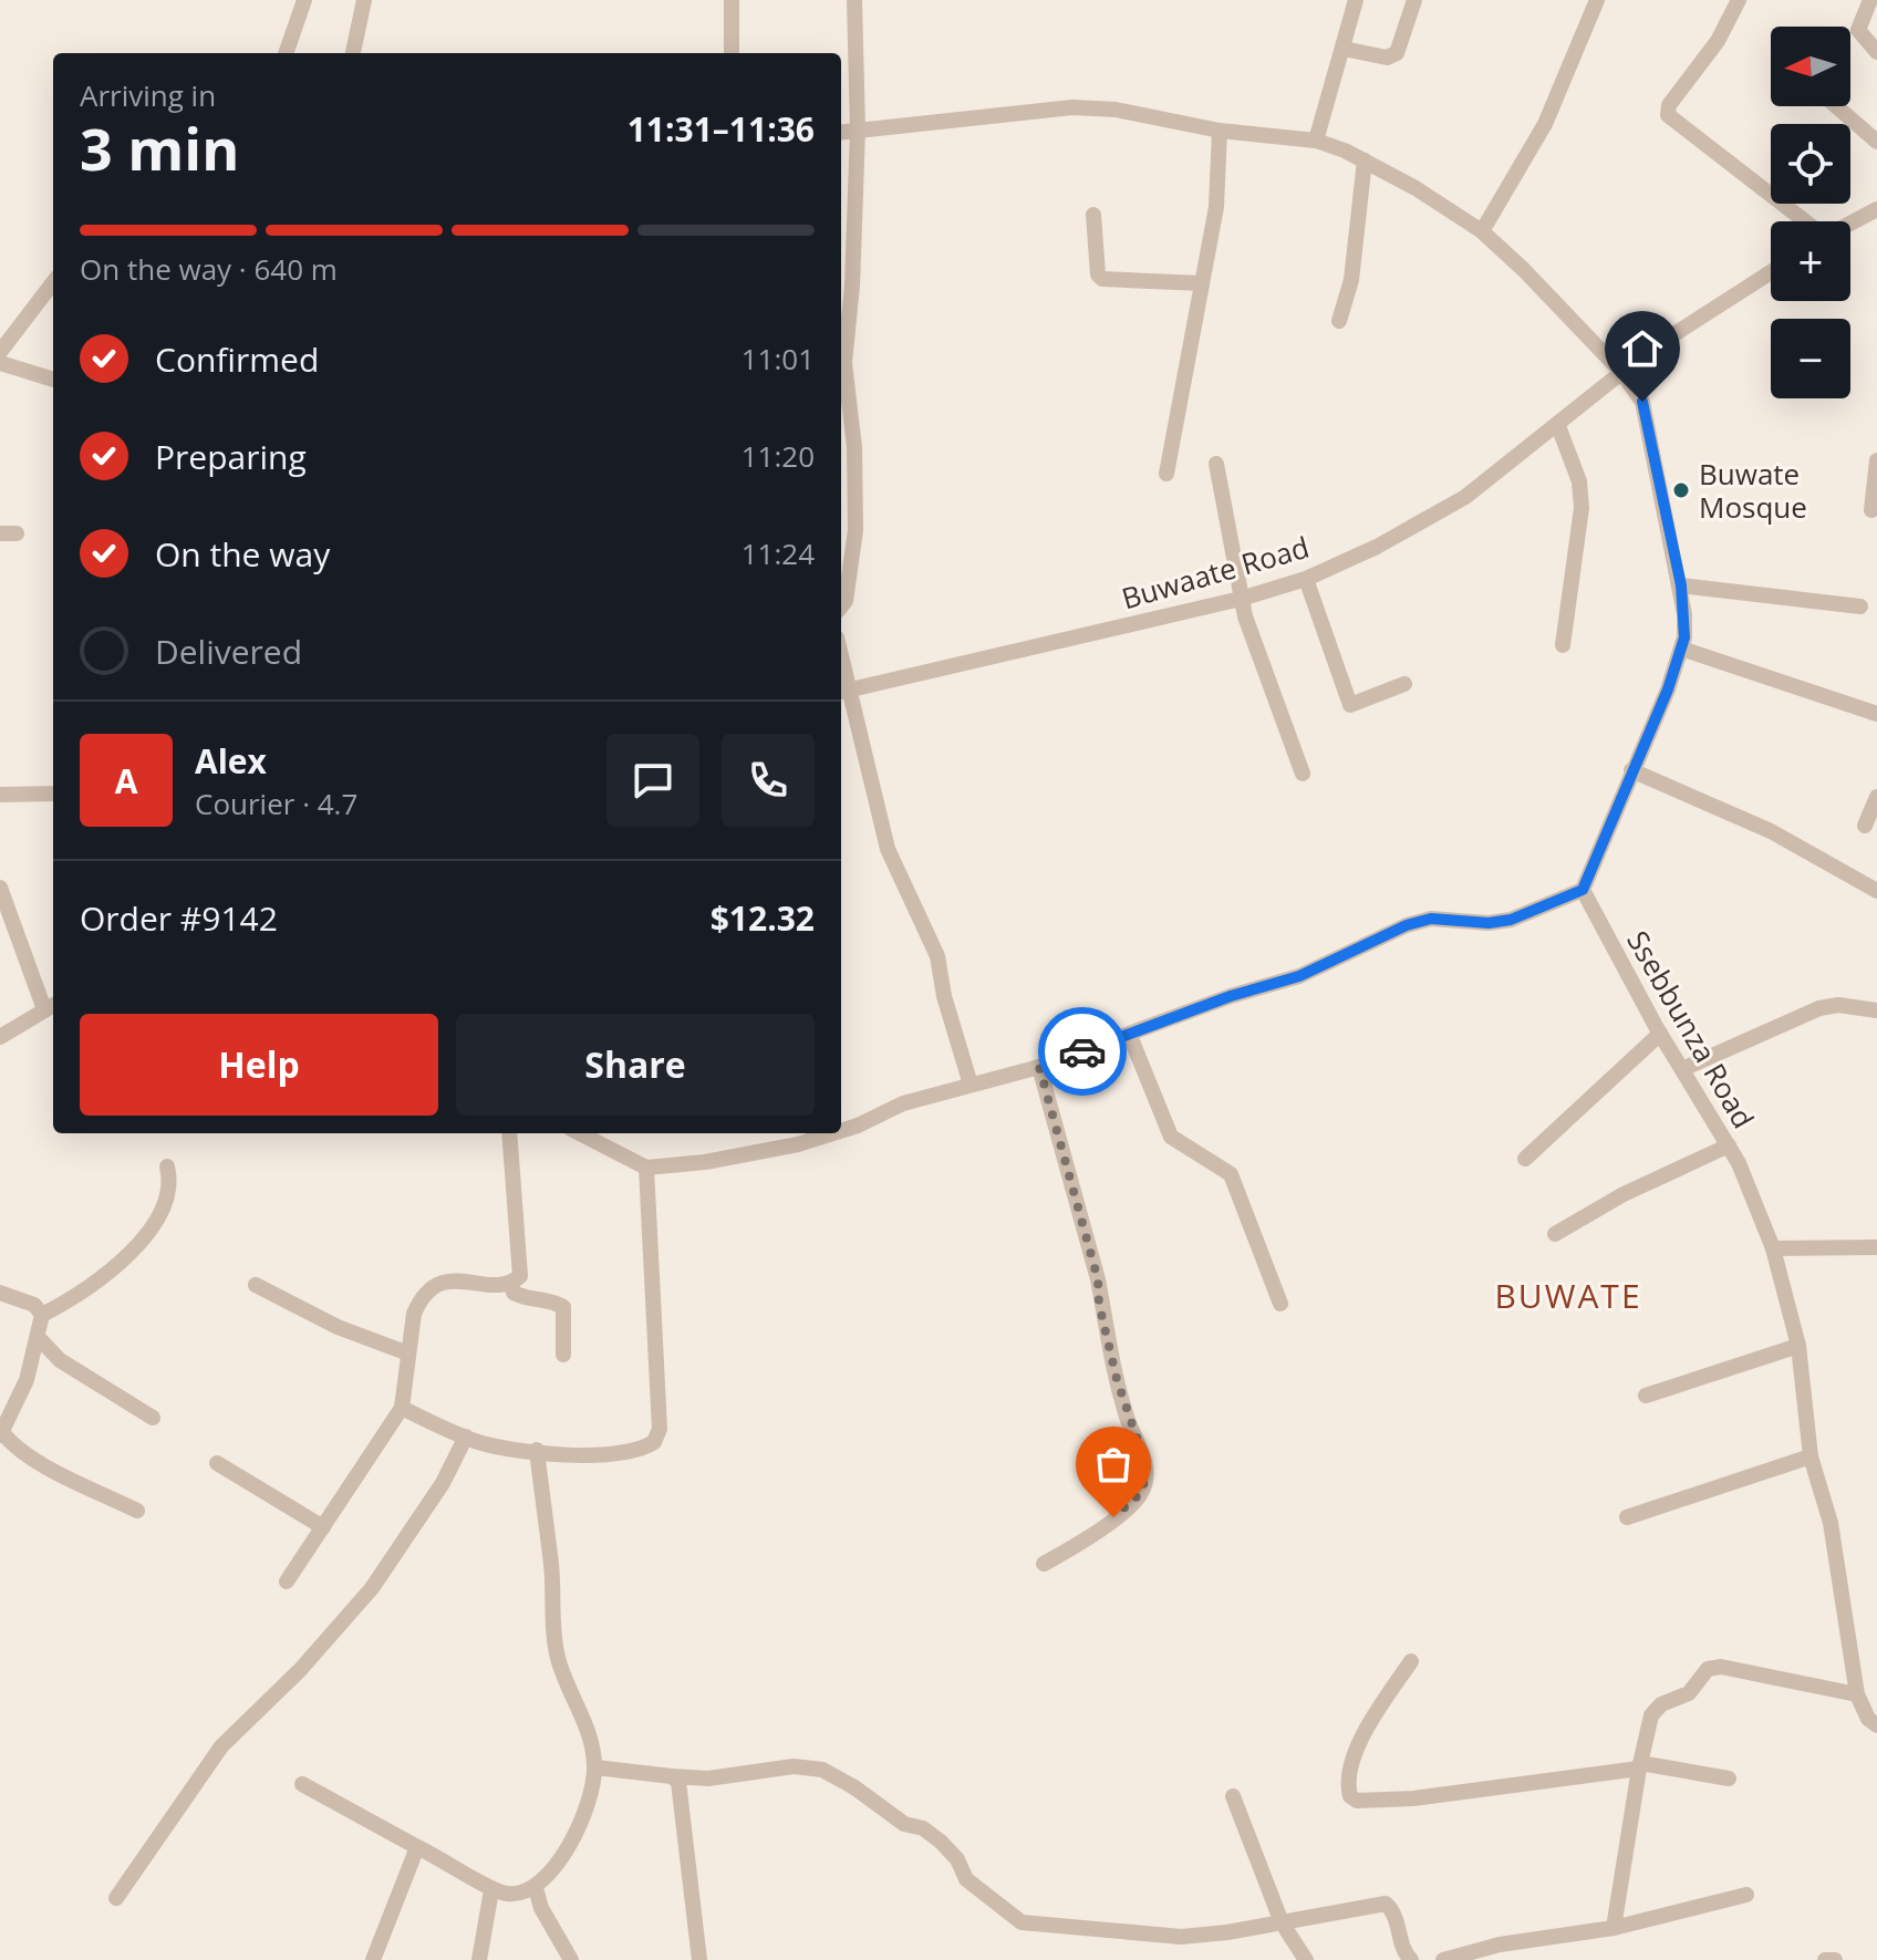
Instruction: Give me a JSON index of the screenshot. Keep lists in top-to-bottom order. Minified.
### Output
{"streets":{"street":["Buwaate Road","Ssebbunza Road"]},"districts":["BUWATE"],"places":["Buwate Mosque"],"north":"left","page":{"map_buttons":["+","−"],"heading":["3 min","Arriving in","11:31–11:36"],"panel":["Alex","Courier · 4.7","Order #9142","$12.32"],"bar":"On the way · 640 m","list":[["Confirmed","11:01"],["Preparing","11:20"],["On the way","11:24"],"Delivered"],"round":"A","buttons":["Help","Share"]}}
